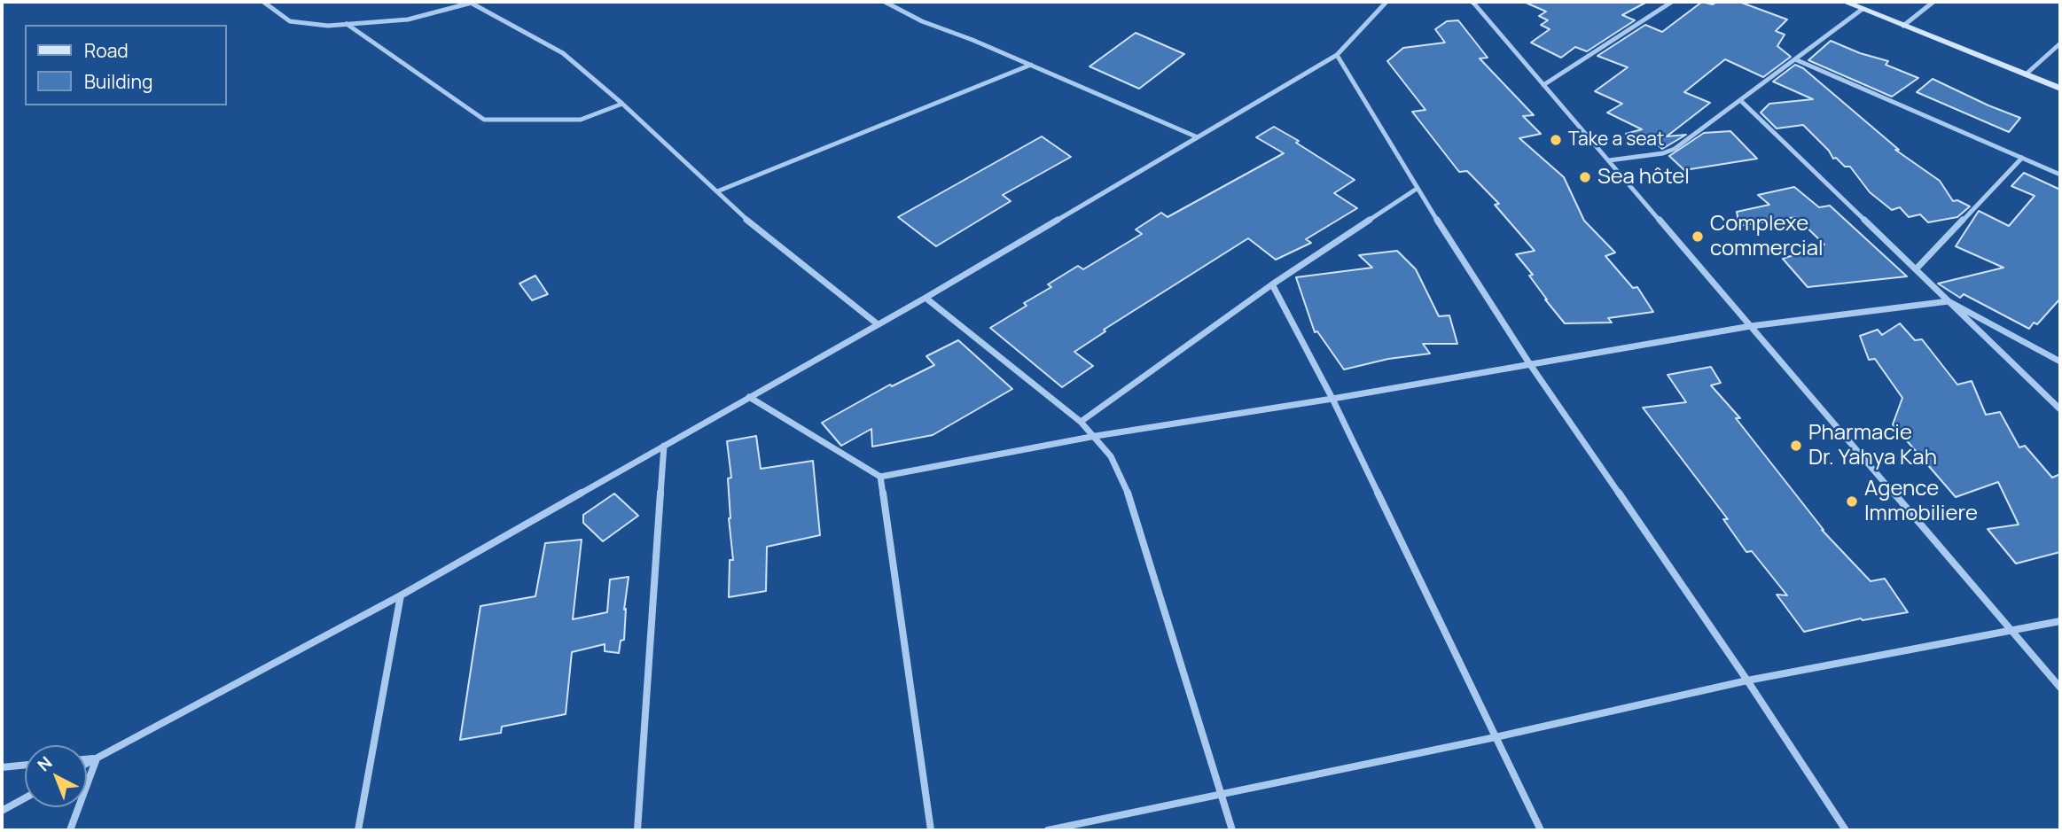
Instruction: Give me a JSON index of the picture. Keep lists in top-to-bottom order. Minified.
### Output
{"places":["Take a seat","Sea hôtel","Complexe commercial","Pharmacie Dr. Yahya Kah","Agence Immobiliere"],"legend":["Road","Building"],"north":"top left"}
